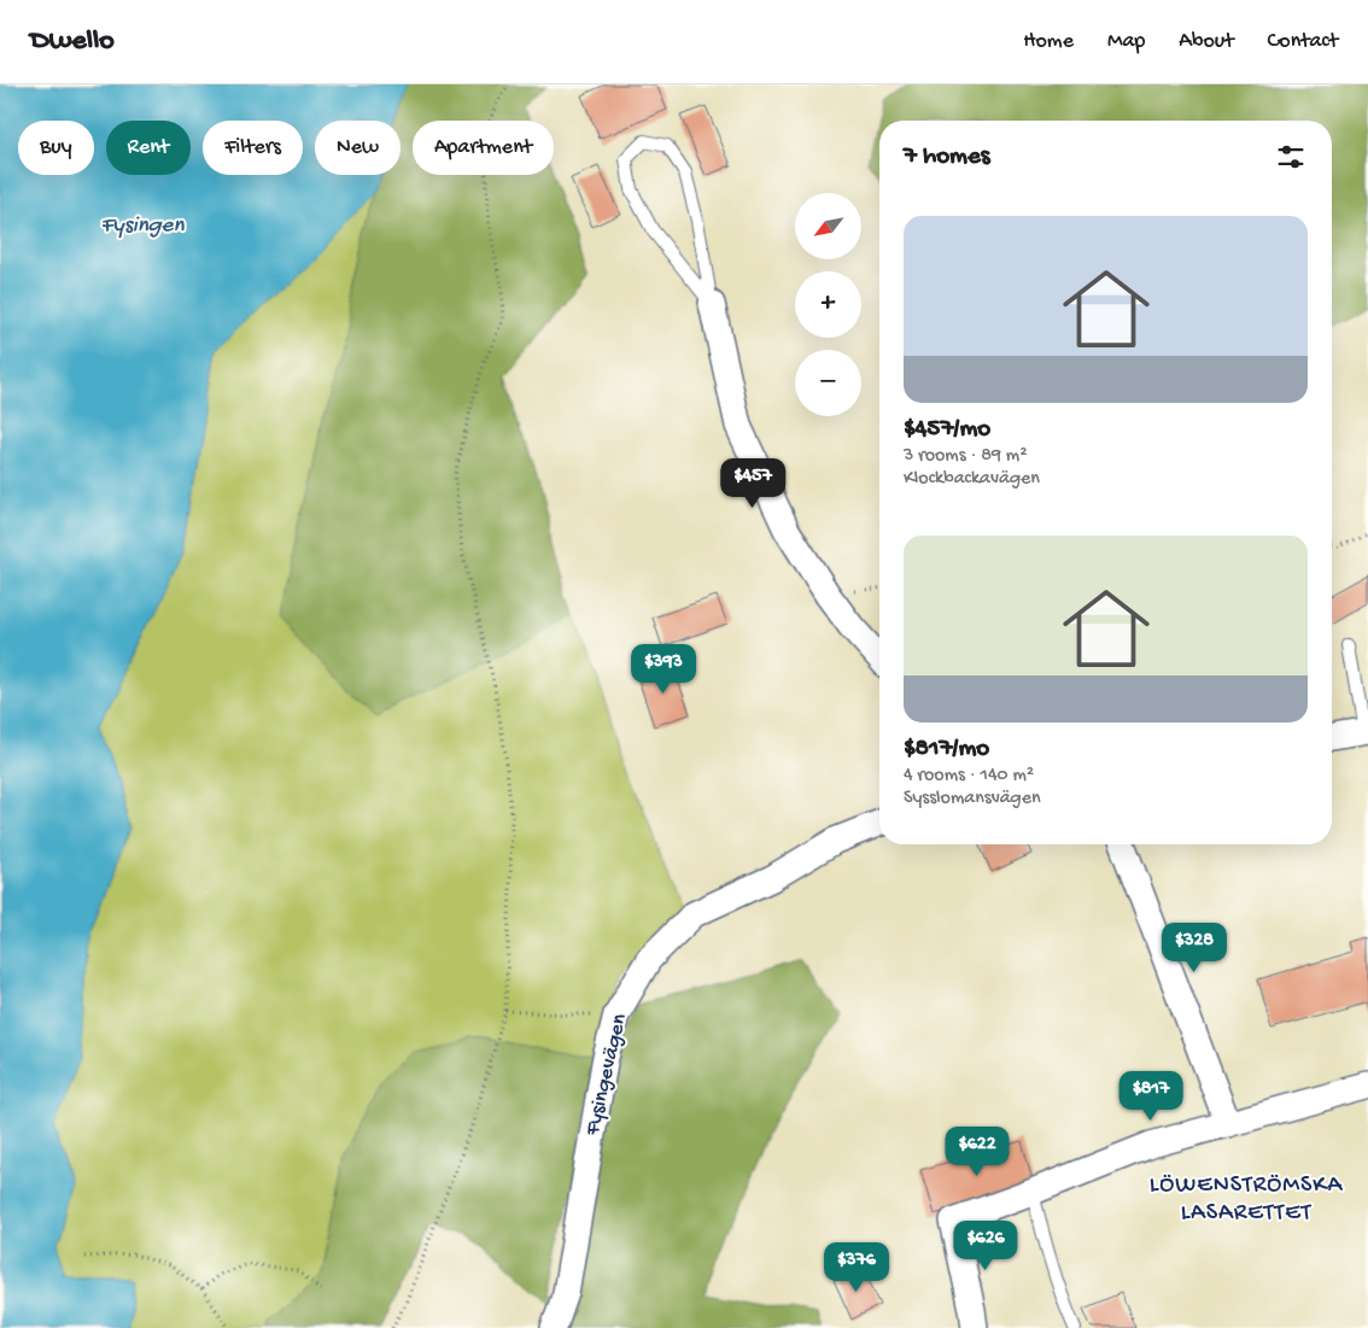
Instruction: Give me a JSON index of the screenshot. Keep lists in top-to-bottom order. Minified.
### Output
{"streets":{"street":["Fysingevägen"]},"districts":["LÖWENSTRÖMSKA LASARETTET"],"water":["Fysingen"],"north":"bottom left","page":{"header":"Dwello","nav":["Home","Map","About","Contact"],"chip":["Buy","Rent","Filters","New","Apartment"],"heading":"7 homes","map_buttons":["+","−"],"list":[{"name":"$457/mo","note":"3 rooms · 89 m² · Klockbackavägen"},{"name":"$817/mo","note":"4 rooms · 140 m² · Sysslomansvägen"}],"price":["$457","$393","$328","$817","$622","$626","$376"]}}
